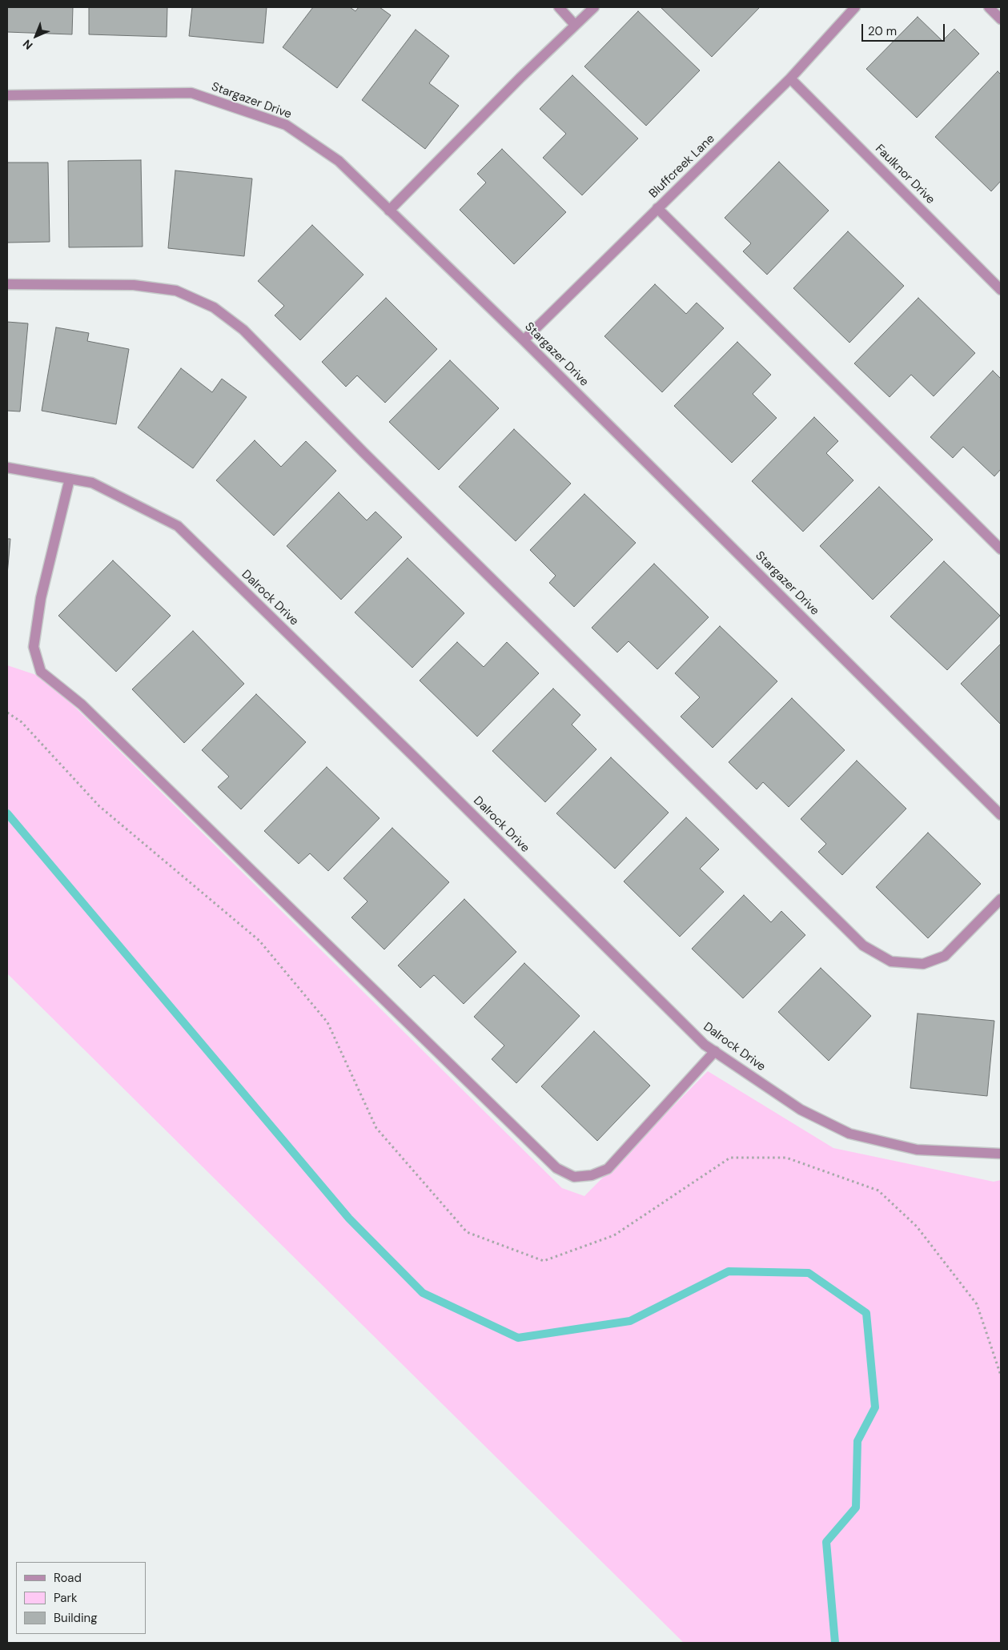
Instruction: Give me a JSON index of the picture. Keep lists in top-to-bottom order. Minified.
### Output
{"streets":{"street":["Stargazer Drive","Bluffcreek Lane","Faulknor Drive","Dalrock Drive"]},"crossings":[["Stargazer Drive","Bluffcreek Lane"],["Bluffcreek Lane","Faulknor Drive"]],"legend":["Road","Park","Building"],"scale_bar":"20 m","north":"bottom left"}
